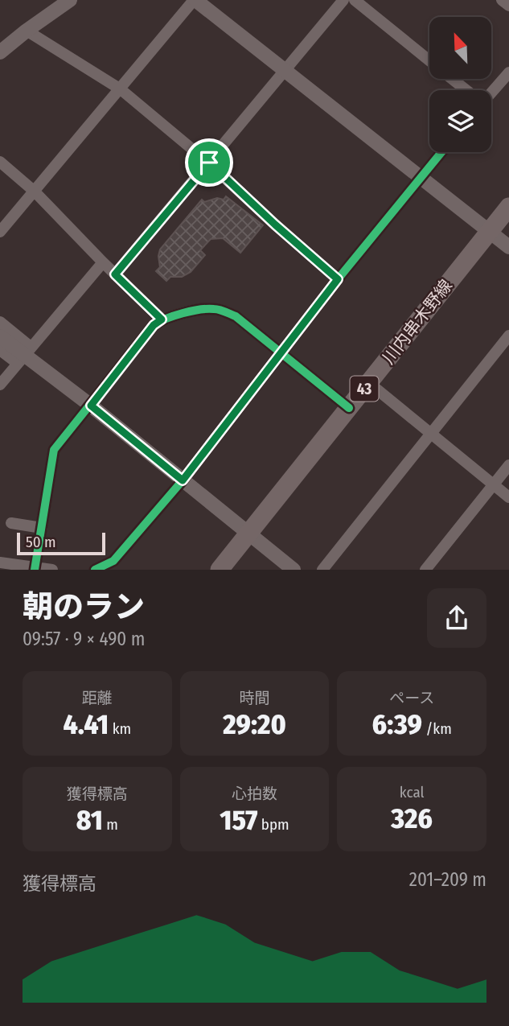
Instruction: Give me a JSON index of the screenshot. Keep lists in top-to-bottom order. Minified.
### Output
{"streets":{"main road":["川内串木野線","43"]},"scale_bar":"50 m","north":"top left","page":{"scale":"50 m","heading":["朝のラン","09:57 · 9 × 490 m"],"stats":[["距離","4.41 km"],["時間","29:20"],["ペース","6:39 /km"],["獲得標高","81 m"],["心拍数","157 bpm"],["kcal","326"]],"chart":["獲得標高","201–209 m"]}}
